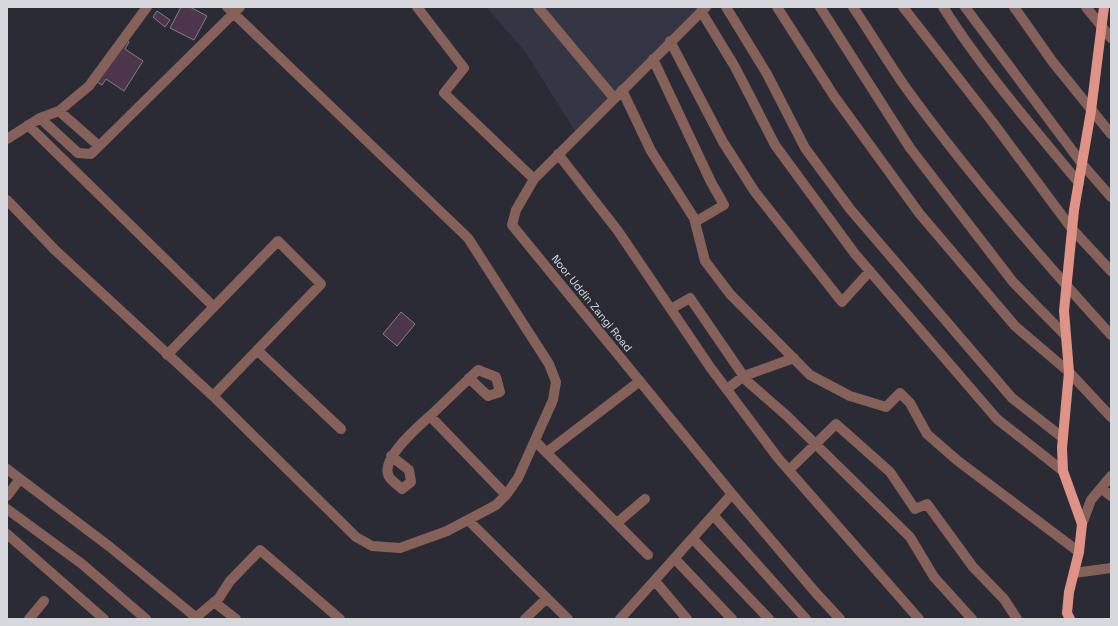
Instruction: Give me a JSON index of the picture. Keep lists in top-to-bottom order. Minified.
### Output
{"streets":{"street":["Noor Uddin Zangi Road"]}}
